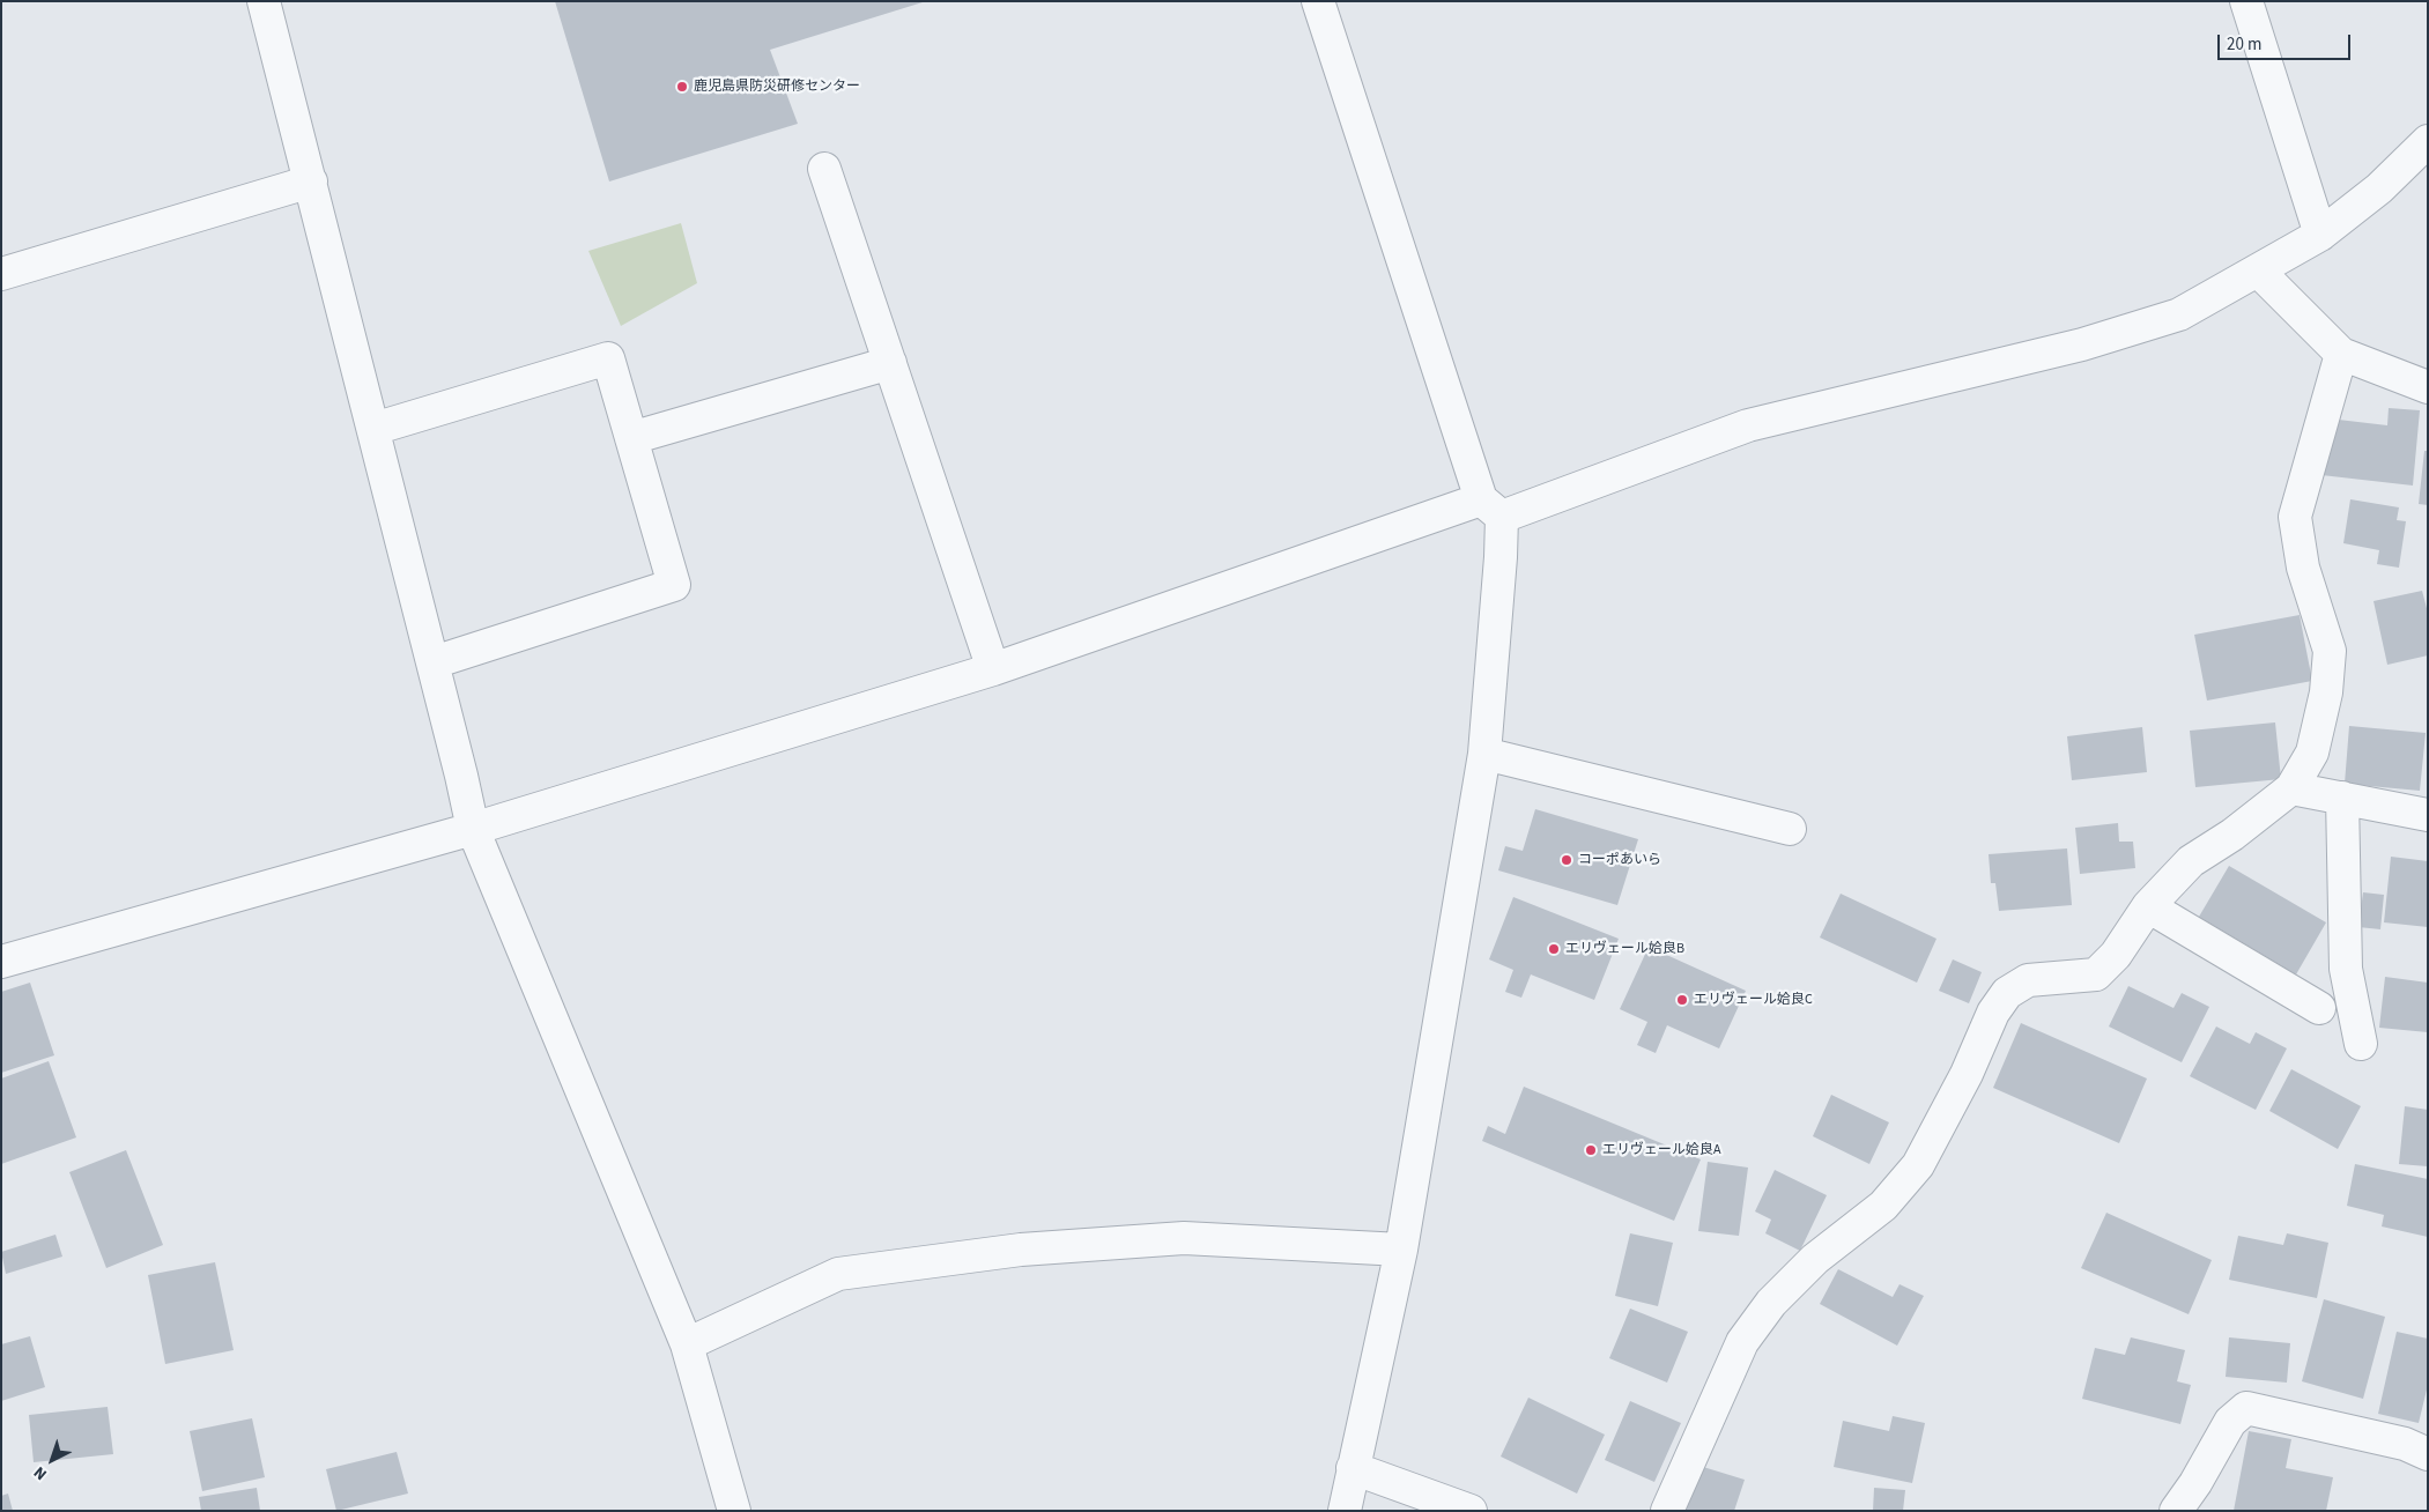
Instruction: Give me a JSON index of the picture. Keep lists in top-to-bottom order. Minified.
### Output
{"places":["鹿児島県防災研修センター","コーポあいら","エリヴェール姶良B","エリヴェール姶良C","エリヴェール姶良A"],"scale_bar":"20 m","north":"bottom left"}
